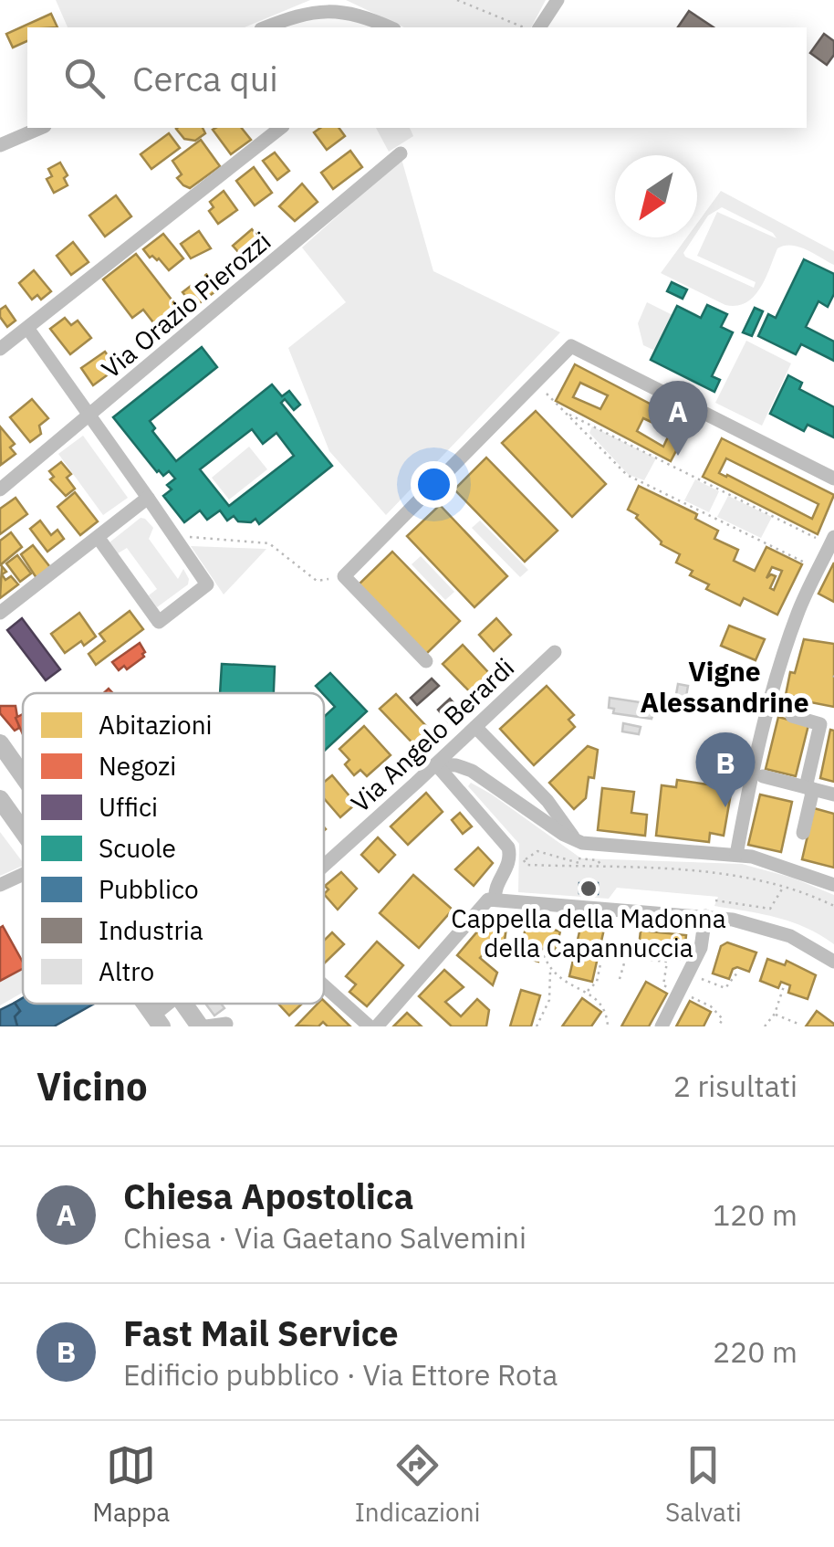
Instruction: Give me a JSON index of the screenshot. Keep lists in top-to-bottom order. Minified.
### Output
{"streets":{"street":["Via Orazio Pierozzi","Via Angelo Berardi"]},"districts":["Vigne Alessandrine"],"places":["Cappella della Madonna della Capannuccia"],"legend":["Abitazioni","Negozi","Uffici","Scuole","Pubblico","Industria","Altro"],"north":"bottom left","page":{"search":"Cerca qui","pins":["A","B"],"heading":["Vicino","2 risultati"],"list":[{"mark":"A","name":"Chiesa Apostolica","note":"Chiesa · Via Gaetano Salvemini","value":"120 m"},{"mark":"B","name":"Fast Mail Service","note":"Edificio pubblico · Via Ettore Rota","value":"220 m"}],"nav":["Mappa","Indicazioni","Salvati"]}}
